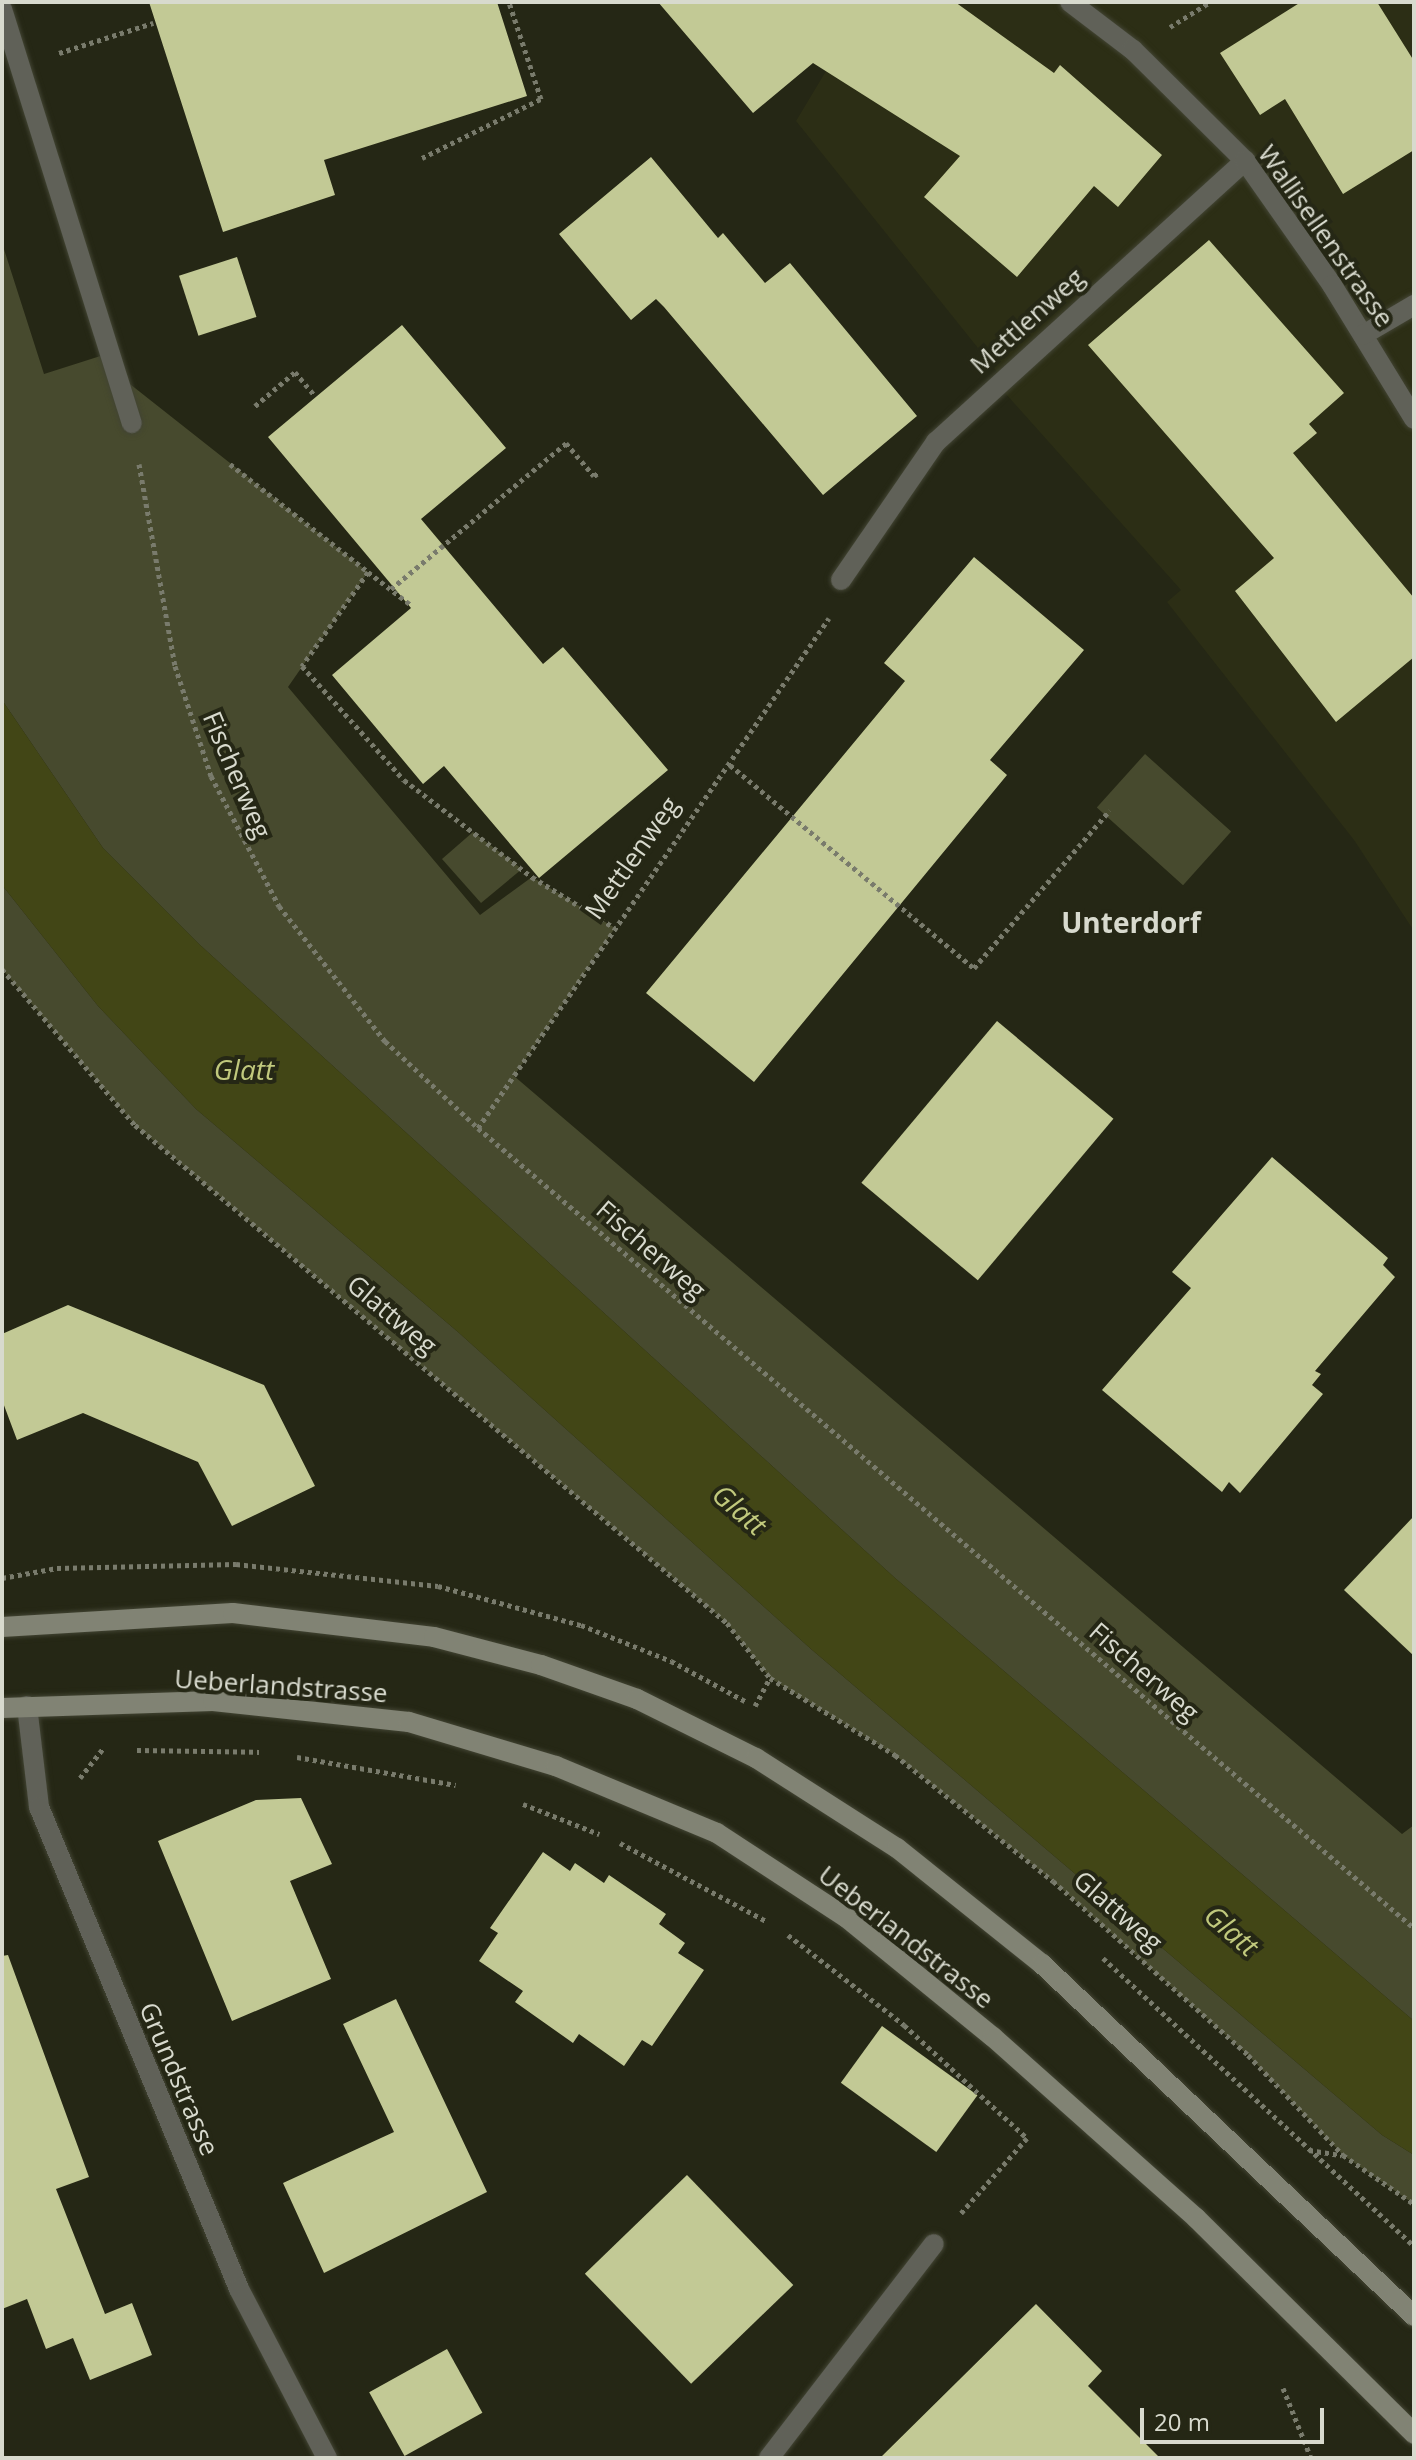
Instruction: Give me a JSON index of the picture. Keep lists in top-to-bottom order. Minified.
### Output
{"streets":{"main road":["Ueberlandstrasse"],"street":["Wallisellenstrasse","Mettlenweg","Grundstrasse"],"path":["Fischerweg","Glattweg"]},"crossings":[["Wallisellenstrasse","Mettlenweg"],["Mettlenweg","Fischerweg"],["Ueberlandstrasse","Grundstrasse"]],"districts":["Unterdorf"],"water":["Glatt"],"scale_bar":"20 m"}
